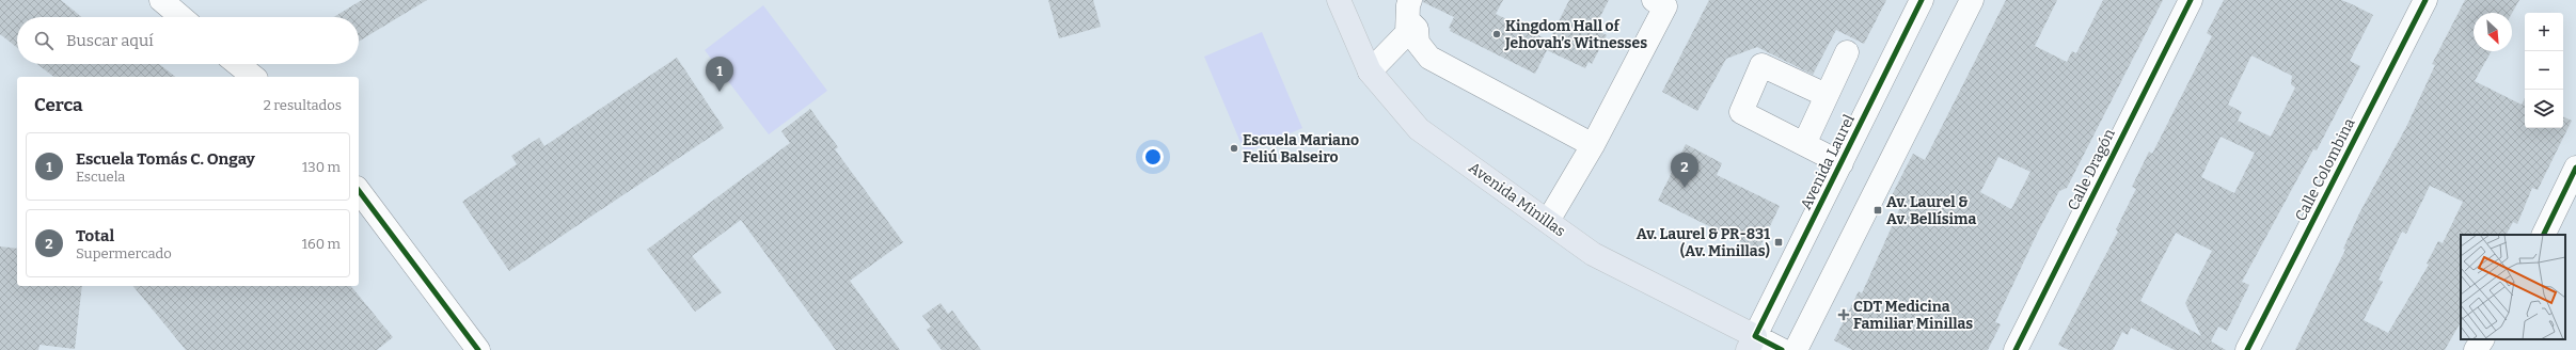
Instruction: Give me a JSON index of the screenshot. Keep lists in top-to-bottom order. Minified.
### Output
{"streets":{"main road":["Avenida Minillas"],"street":["Avenida Laurel","Calle Dragón","Calle Colombina"]},"crossings":[["Avenida Laurel","Avenida Minillas"]],"places":{"other":["Kingdom Hall of Jehovah’s Witnesses","Escuela Mariano Feliú Balseiro"],"transit":["Av. Laurel & Av. Bellísima","Av. Laurel & PR-831 (Av. Minillas)"],"health":["CDT Medicina Familiar Minillas"]},"north":"bottom right","page":{"map_buttons":["+","−"],"search":"Buscar aquí","pins":["1","2"],"heading":["Cerca","2 resultados"],"list":[{"mark":"1","name":"Escuela Tomás C. Ongay","note":"Escuela","value":"130 m"},{"mark":"2","name":"Total","note":"Supermercado","value":"160 m"}]}}
